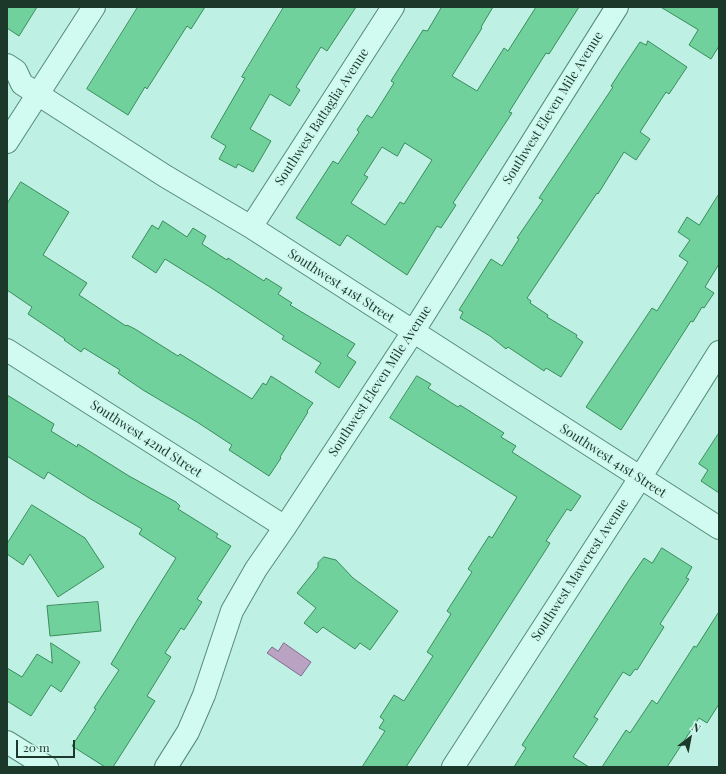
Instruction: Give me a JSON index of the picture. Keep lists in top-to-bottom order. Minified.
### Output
{"streets":{"street":["Southwest Eleven Mile Avenue","Southwest Battaglia Avenue","Southwest 41st Street","Southwest 42nd Street","Southwest Mawcrest Avenue"]},"crossings":[["Southwest Eleven Mile Avenue","Southwest 41st Street"],["Southwest Eleven Mile Avenue","Southwest 42nd Street"],["Southwest Battaglia Avenue","Southwest 41st Street"],["Southwest 41st Street","Southwest Mawcrest Avenue"]],"scale_bar":"20 m","north":"top right"}
